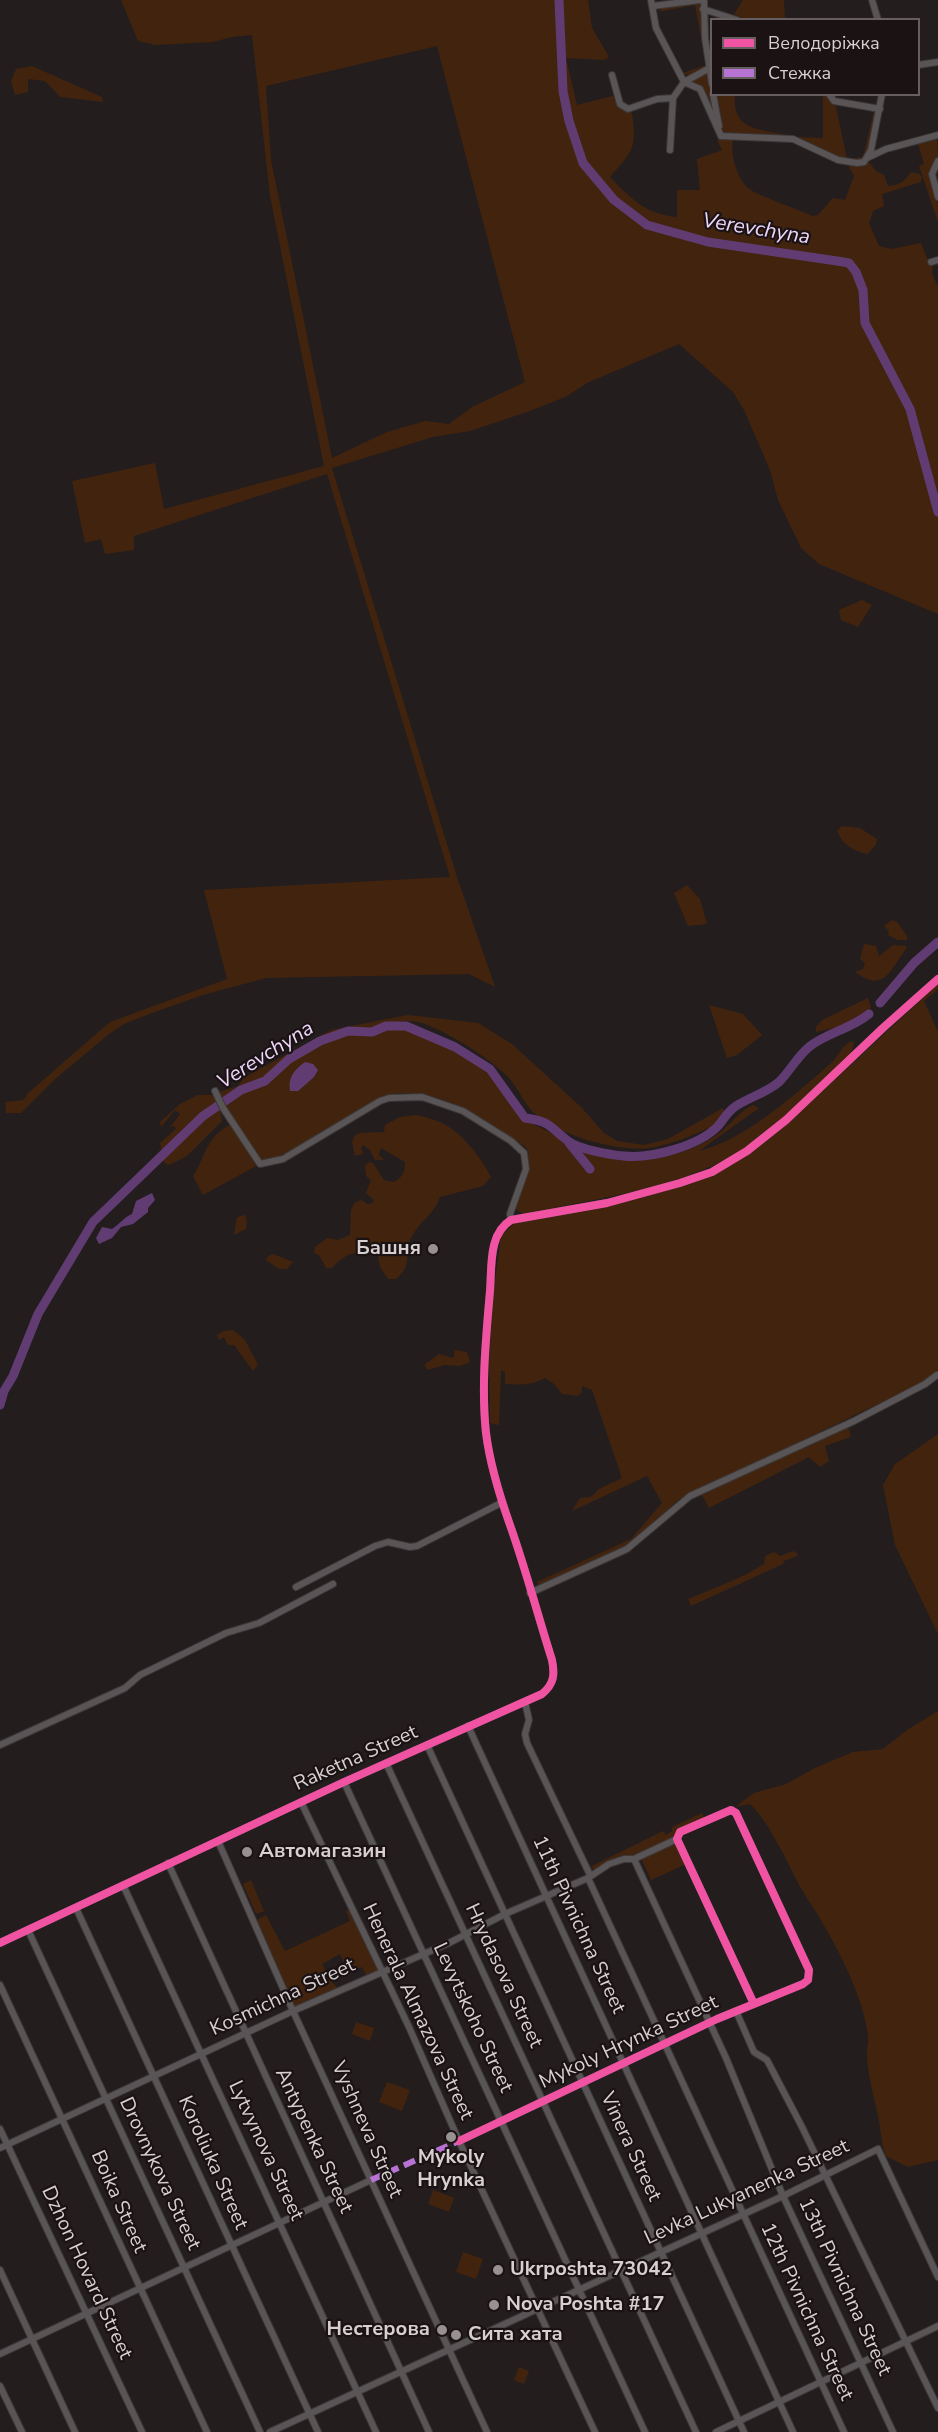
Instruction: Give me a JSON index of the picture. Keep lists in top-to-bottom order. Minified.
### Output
{"streets":{"street":["Raketna Street","11th Pivnichna Street","Hrydasova Street","Kosmichna Street","Henerala Almazova Street","Levytskoho Street","Mykoly Hrynka Street","Vyshneva Street","Antypenka Street","Vinera Street","Lytvynova Street","Koroliuka Street","Drovnykova Street","Levka Lukyanenka Street","Boika Street","Dzhon Hovard Street","13th Pivnichna Street","12th Pivnichna Street"]},"crossings":[["Raketna Street","11th Pivnichna Street"],["Raketna Street","Hrydasova Street"],["Raketna Street","Henerala Almazova Street"],["Raketna Street","Levytskoho Street"],["Raketna Street","Vyshneva Street"],["Raketna Street","Antypenka Street"],["Raketna Street","Vinera Street"],["Raketna Street","Lytvynova Street"],["Raketna Street","Koroliuka Street"],["Raketna Street","Drovnykova Street"],["Raketna Street","12th Pivnichna Street"],["11th Pivnichna Street","Kosmichna Street"],["11th Pivnichna Street","Mykoly Hrynka Street"],["11th Pivnichna Street","Levka Lukyanenka Street"],["Hrydasova Street","Kosmichna Street"],["Hrydasova Street","Mykoly Hrynka Street"],["Hrydasova Street","Levka Lukyanenka Street"],["Kosmichna Street","Henerala Almazova Street"],["Kosmichna Street","Levytskoho Street"],["Kosmichna Street","Mykoly Hrynka Street"],["Kosmichna Street","Vyshneva Street"],["Kosmichna Street","Antypenka Street"],["Kosmichna Street","Vinera Street"],["Kosmichna Street","Lytvynova Street"],["Kosmichna Street","Koroliuka Street"],["Kosmichna Street","Drovnykova Street"],["Kosmichna Street","Boika Street"],["Kosmichna Street","Dzhon Hovard Street"],["Kosmichna Street","13th Pivnichna Street"],["Kosmichna Street","12th Pivnichna Street"],["Henerala Almazova Street","Mykoly Hrynka Street"],["Henerala Almazova Street","Levka Lukyanenka Street"],["Levytskoho Street","Mykoly Hrynka Street"],["Levytskoho Street","Levka Lukyanenka Street"],["Mykoly Hrynka Street","Vinera Street"],["Mykoly Hrynka Street","13th Pivnichna Street"],["Mykoly Hrynka Street","12th Pivnichna Street"],["Vyshneva Street","Levka Lukyanenka Street"],["Antypenka Street","Levka Lukyanenka Street"],["Vinera Street","Levka Lukyanenka Street"],["Lytvynova Street","Levka Lukyanenka Street"],["Koroliuka Street","Levka Lukyanenka Street"],["Levka Lukyanenka Street","13th Pivnichna Street"],["Levka Lukyanenka Street","12th Pivnichna Street"]],"water":["Verevchyna"],"places":["Башня","Автомагазин","Mykoly Hrynka","Ukrposhta 73042","Nova Poshta #17","Нестерова","Сита хата"],"legend":["Велодоріжка","Стежка"]}
